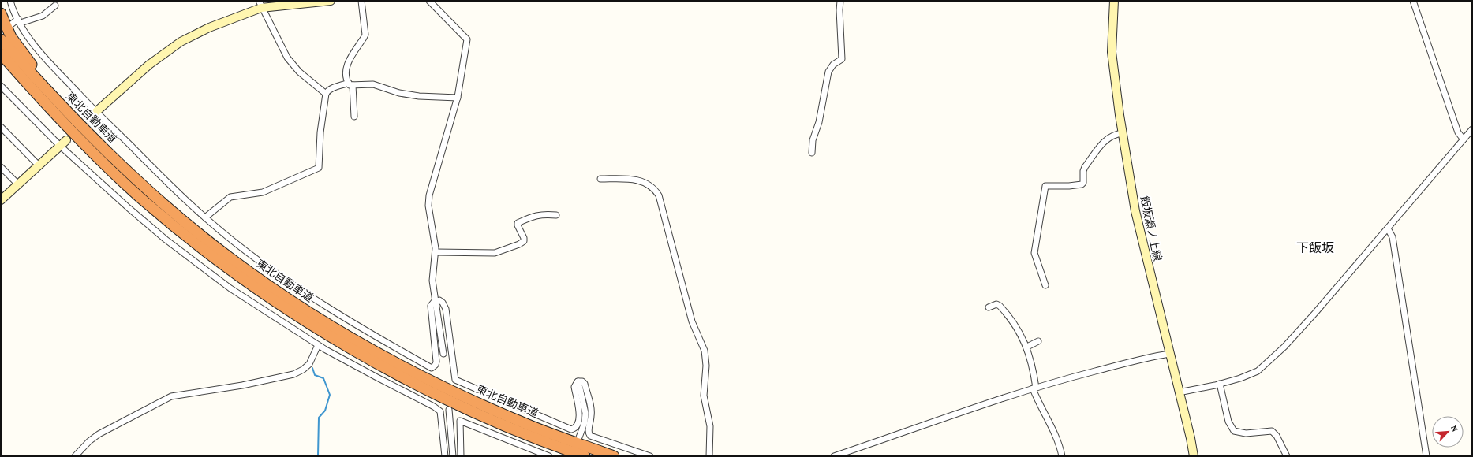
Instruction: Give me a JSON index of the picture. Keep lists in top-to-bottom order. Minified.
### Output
{"streets":{"highway":["東北自動車道"],"main road":["飯坂瀬ノ上線"]},"districts":["下飯坂"],"north":"top right"}
